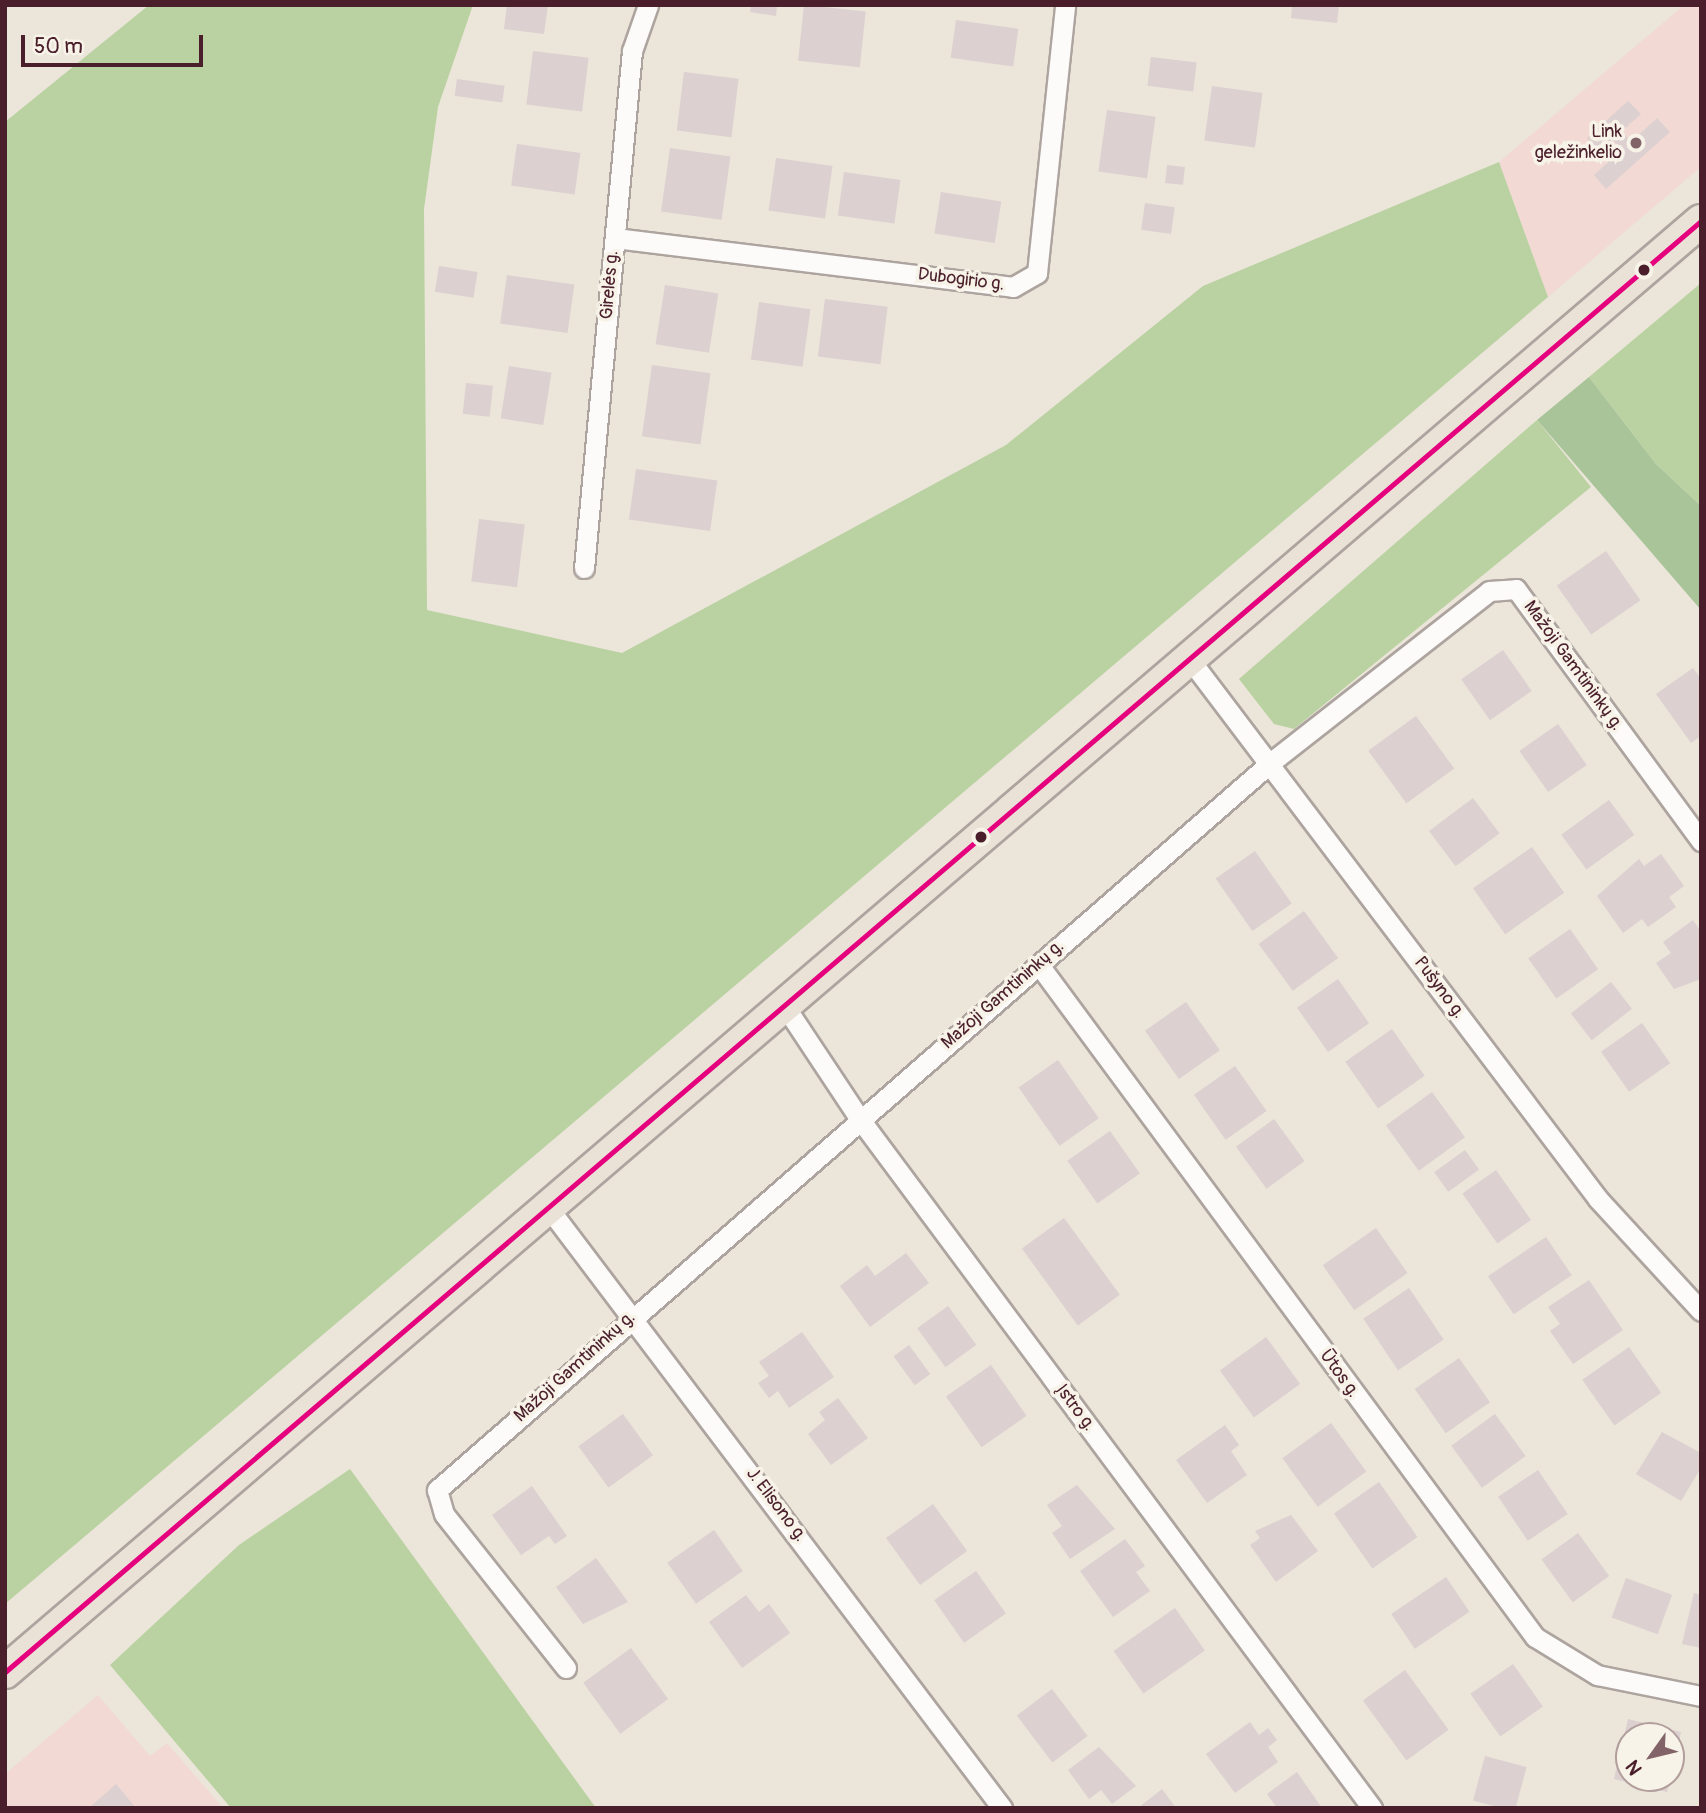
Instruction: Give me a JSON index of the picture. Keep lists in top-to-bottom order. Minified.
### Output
{"streets":{"street":["Dubogirio g.","Girelės g.","Mažoji Gamtininkų g.","Pušyno g.","Ūtos g.","Įstro g.","J. Elisono g."]},"crossings":[["Dubogirio g.","Girelės g."],["Mažoji Gamtininkų g.","Pušyno g."],["Mažoji Gamtininkų g.","Ūtos g."],["Mažoji Gamtininkų g.","Įstro g."],["Mažoji Gamtininkų g.","J. Elisono g."]],"places":["Link geležinkelio"],"scale_bar":"50 m","north":"bottom left"}
